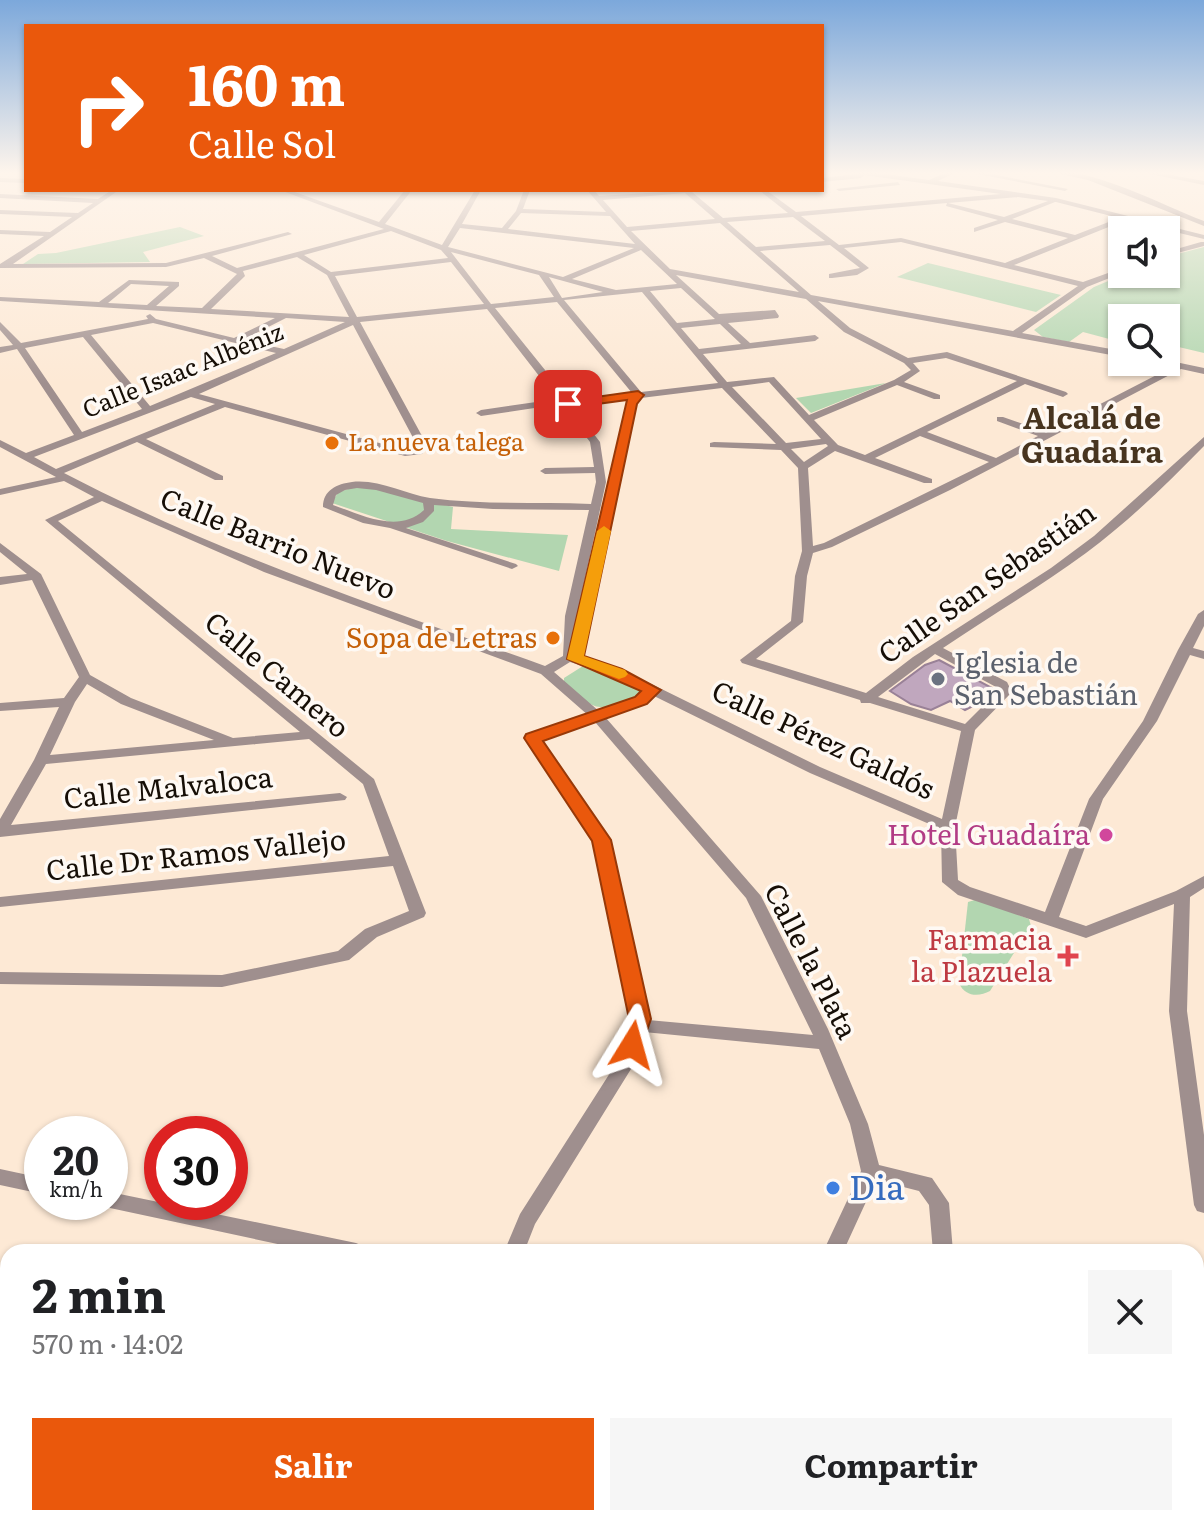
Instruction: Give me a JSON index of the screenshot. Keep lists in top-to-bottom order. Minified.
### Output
{"streets":{"street":["Calle Isaac Albéniz","Calle Barrio Nuevo","Calle San Sebastián","Calle Camero","Calle Pérez Galdós","Calle Malvaloca","Calle Dr Ramos Vallejo","Calle la Plata"]},"crossings":[["Calle Isaac Albéniz","Calle Barrio Nuevo"],["Calle Barrio Nuevo","Calle Camero"],["Calle Barrio Nuevo","Calle la Plata"],["Calle Camero","Calle Dr Ramos Vallejo"]],"districts":["Alcalá de Guadaíra"],"places":{"other":["La nueva talega","Sopa de Letras","Iglesia de San Sebastián","Hotel Guadaíra","Dia"],"health":["Farmacia la Plazuela"]},"page":{"turn":["160 m","Calle Sol"],"speed":"20 km/h","limit":"30","heading":["2 min","570 m · 14:02"],"buttons":["Salir","Compartir"]}}
